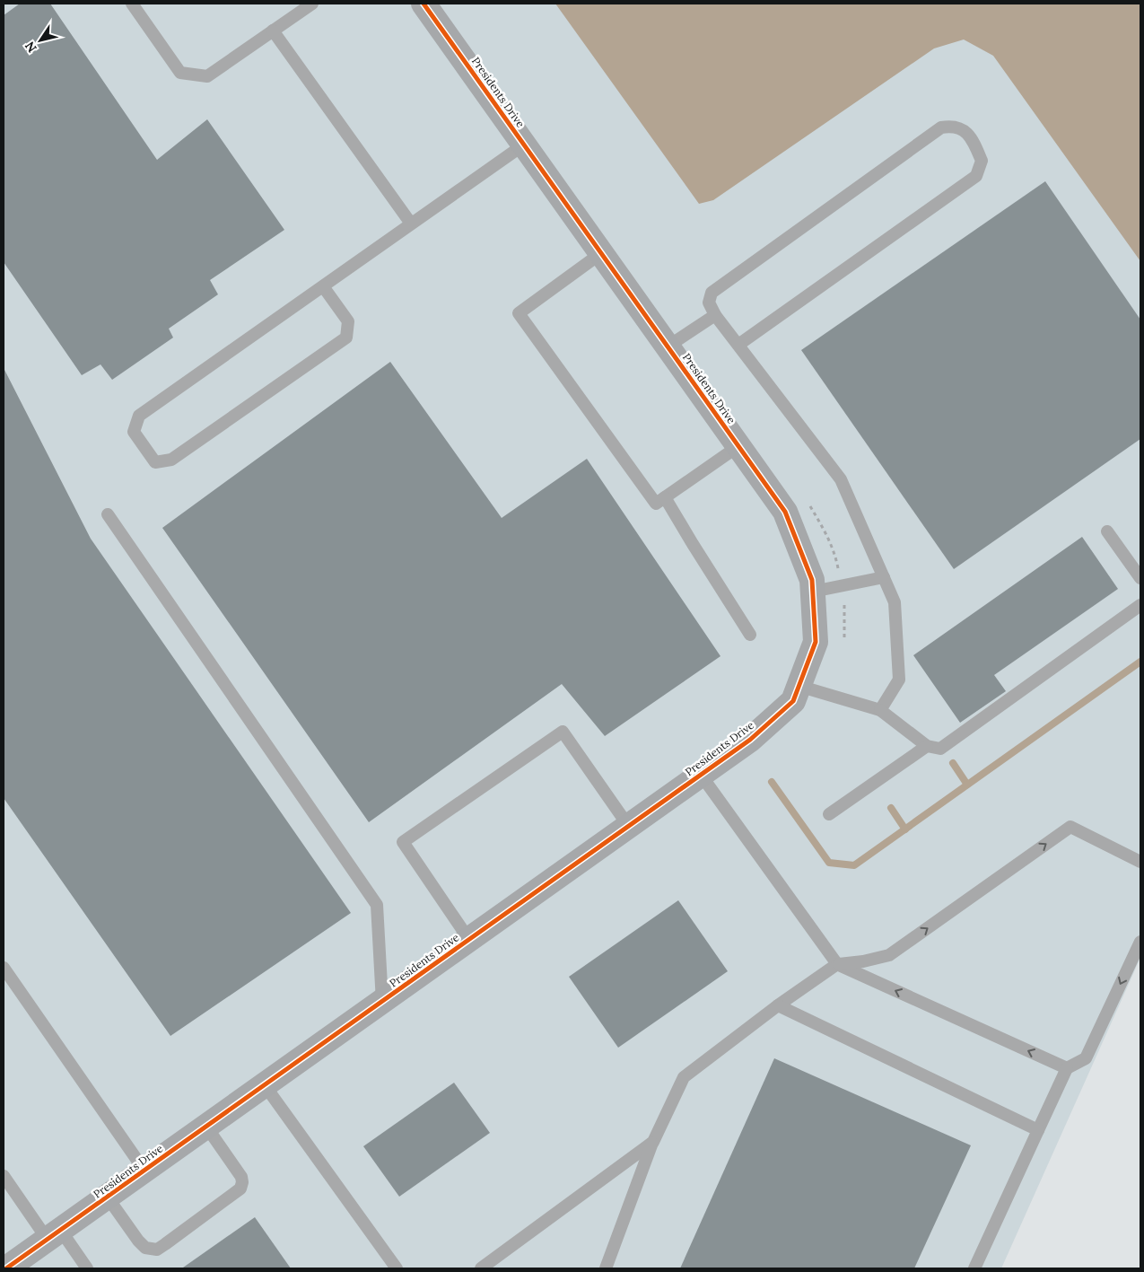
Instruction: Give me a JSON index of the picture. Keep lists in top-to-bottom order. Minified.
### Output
{"streets":{"street":["Presidents Drive"]},"north":"bottom left"}
